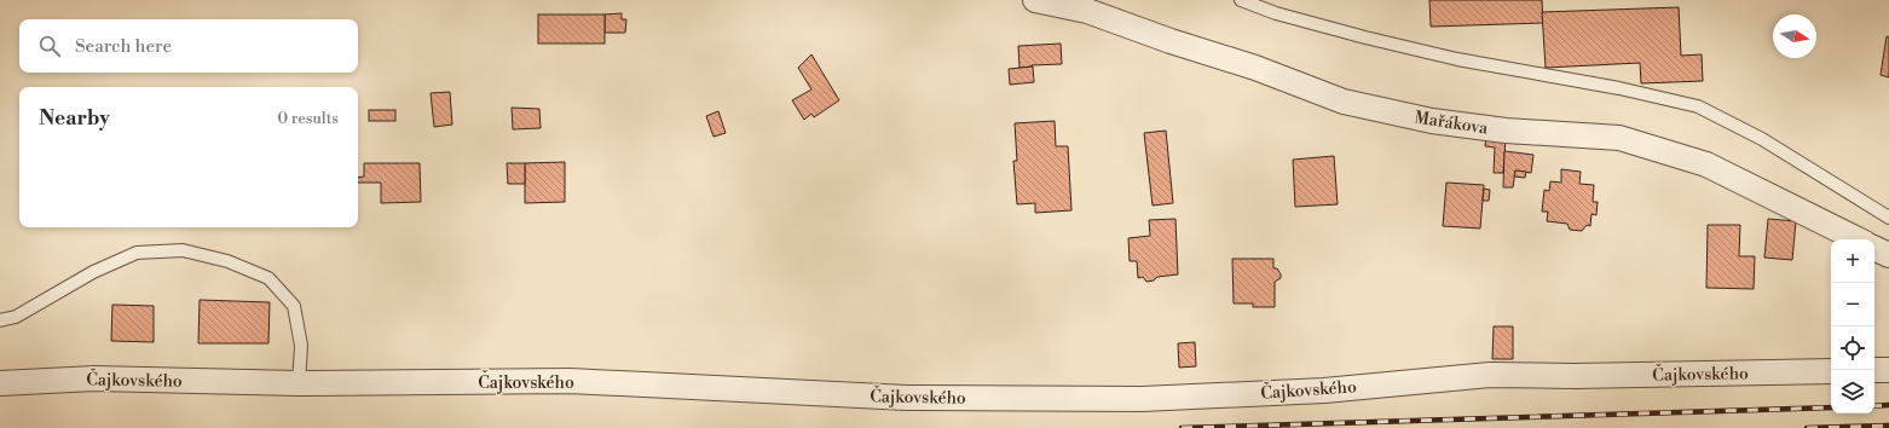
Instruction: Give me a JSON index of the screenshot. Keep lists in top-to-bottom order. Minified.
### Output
{"streets":{"street":["Mařákova","Čajkovského"]},"north":"right","page":{"search":"Search here","heading":["Nearby","0 results"],"map_buttons":["+","−"]}}
